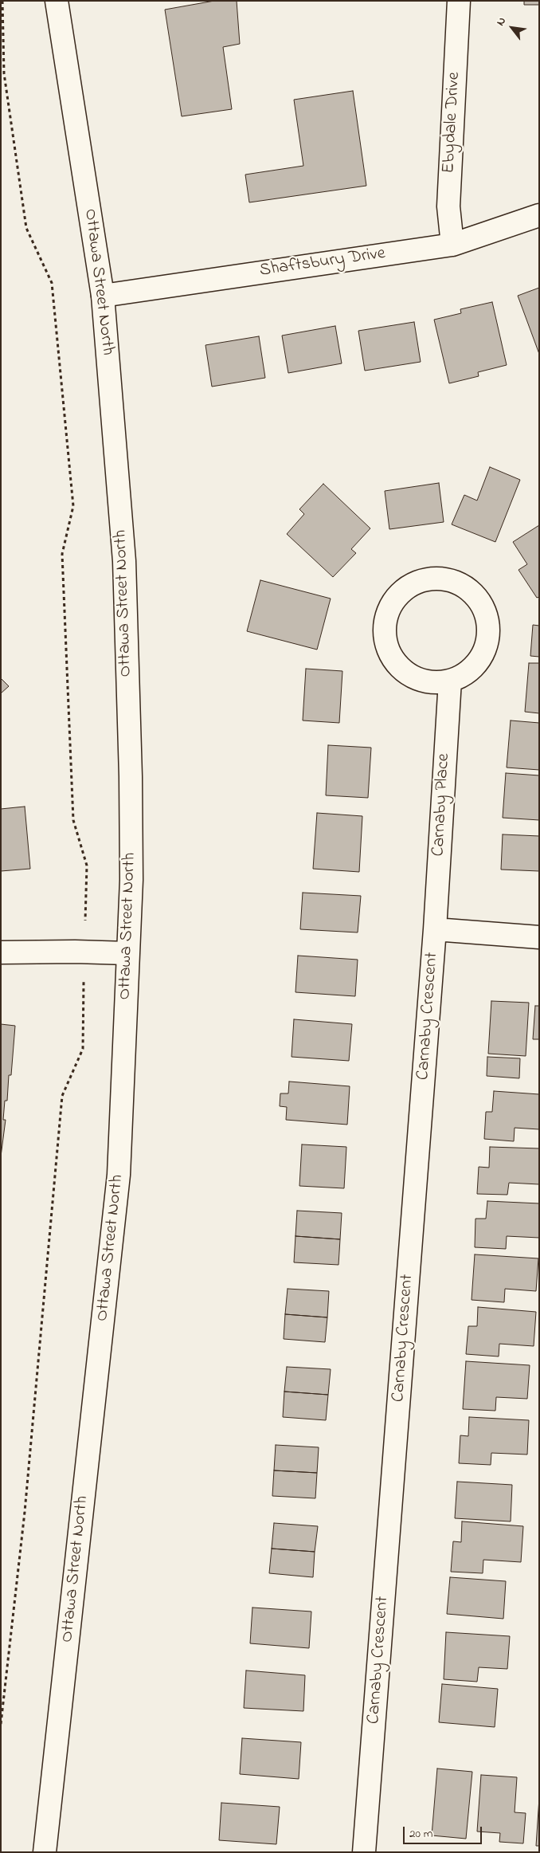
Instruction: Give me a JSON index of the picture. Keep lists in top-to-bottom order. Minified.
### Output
{"streets":{"street":["Ebydale Drive","Shaftsbury Drive","Ottawa Street North","Carnaby Place","Carnaby Crescent"]},"crossings":[["Ebydale Drive","Shaftsbury Drive"],["Shaftsbury Drive","Ottawa Street North"],["Carnaby Place","Carnaby Crescent"]],"scale_bar":"20 m","north":"top left"}
